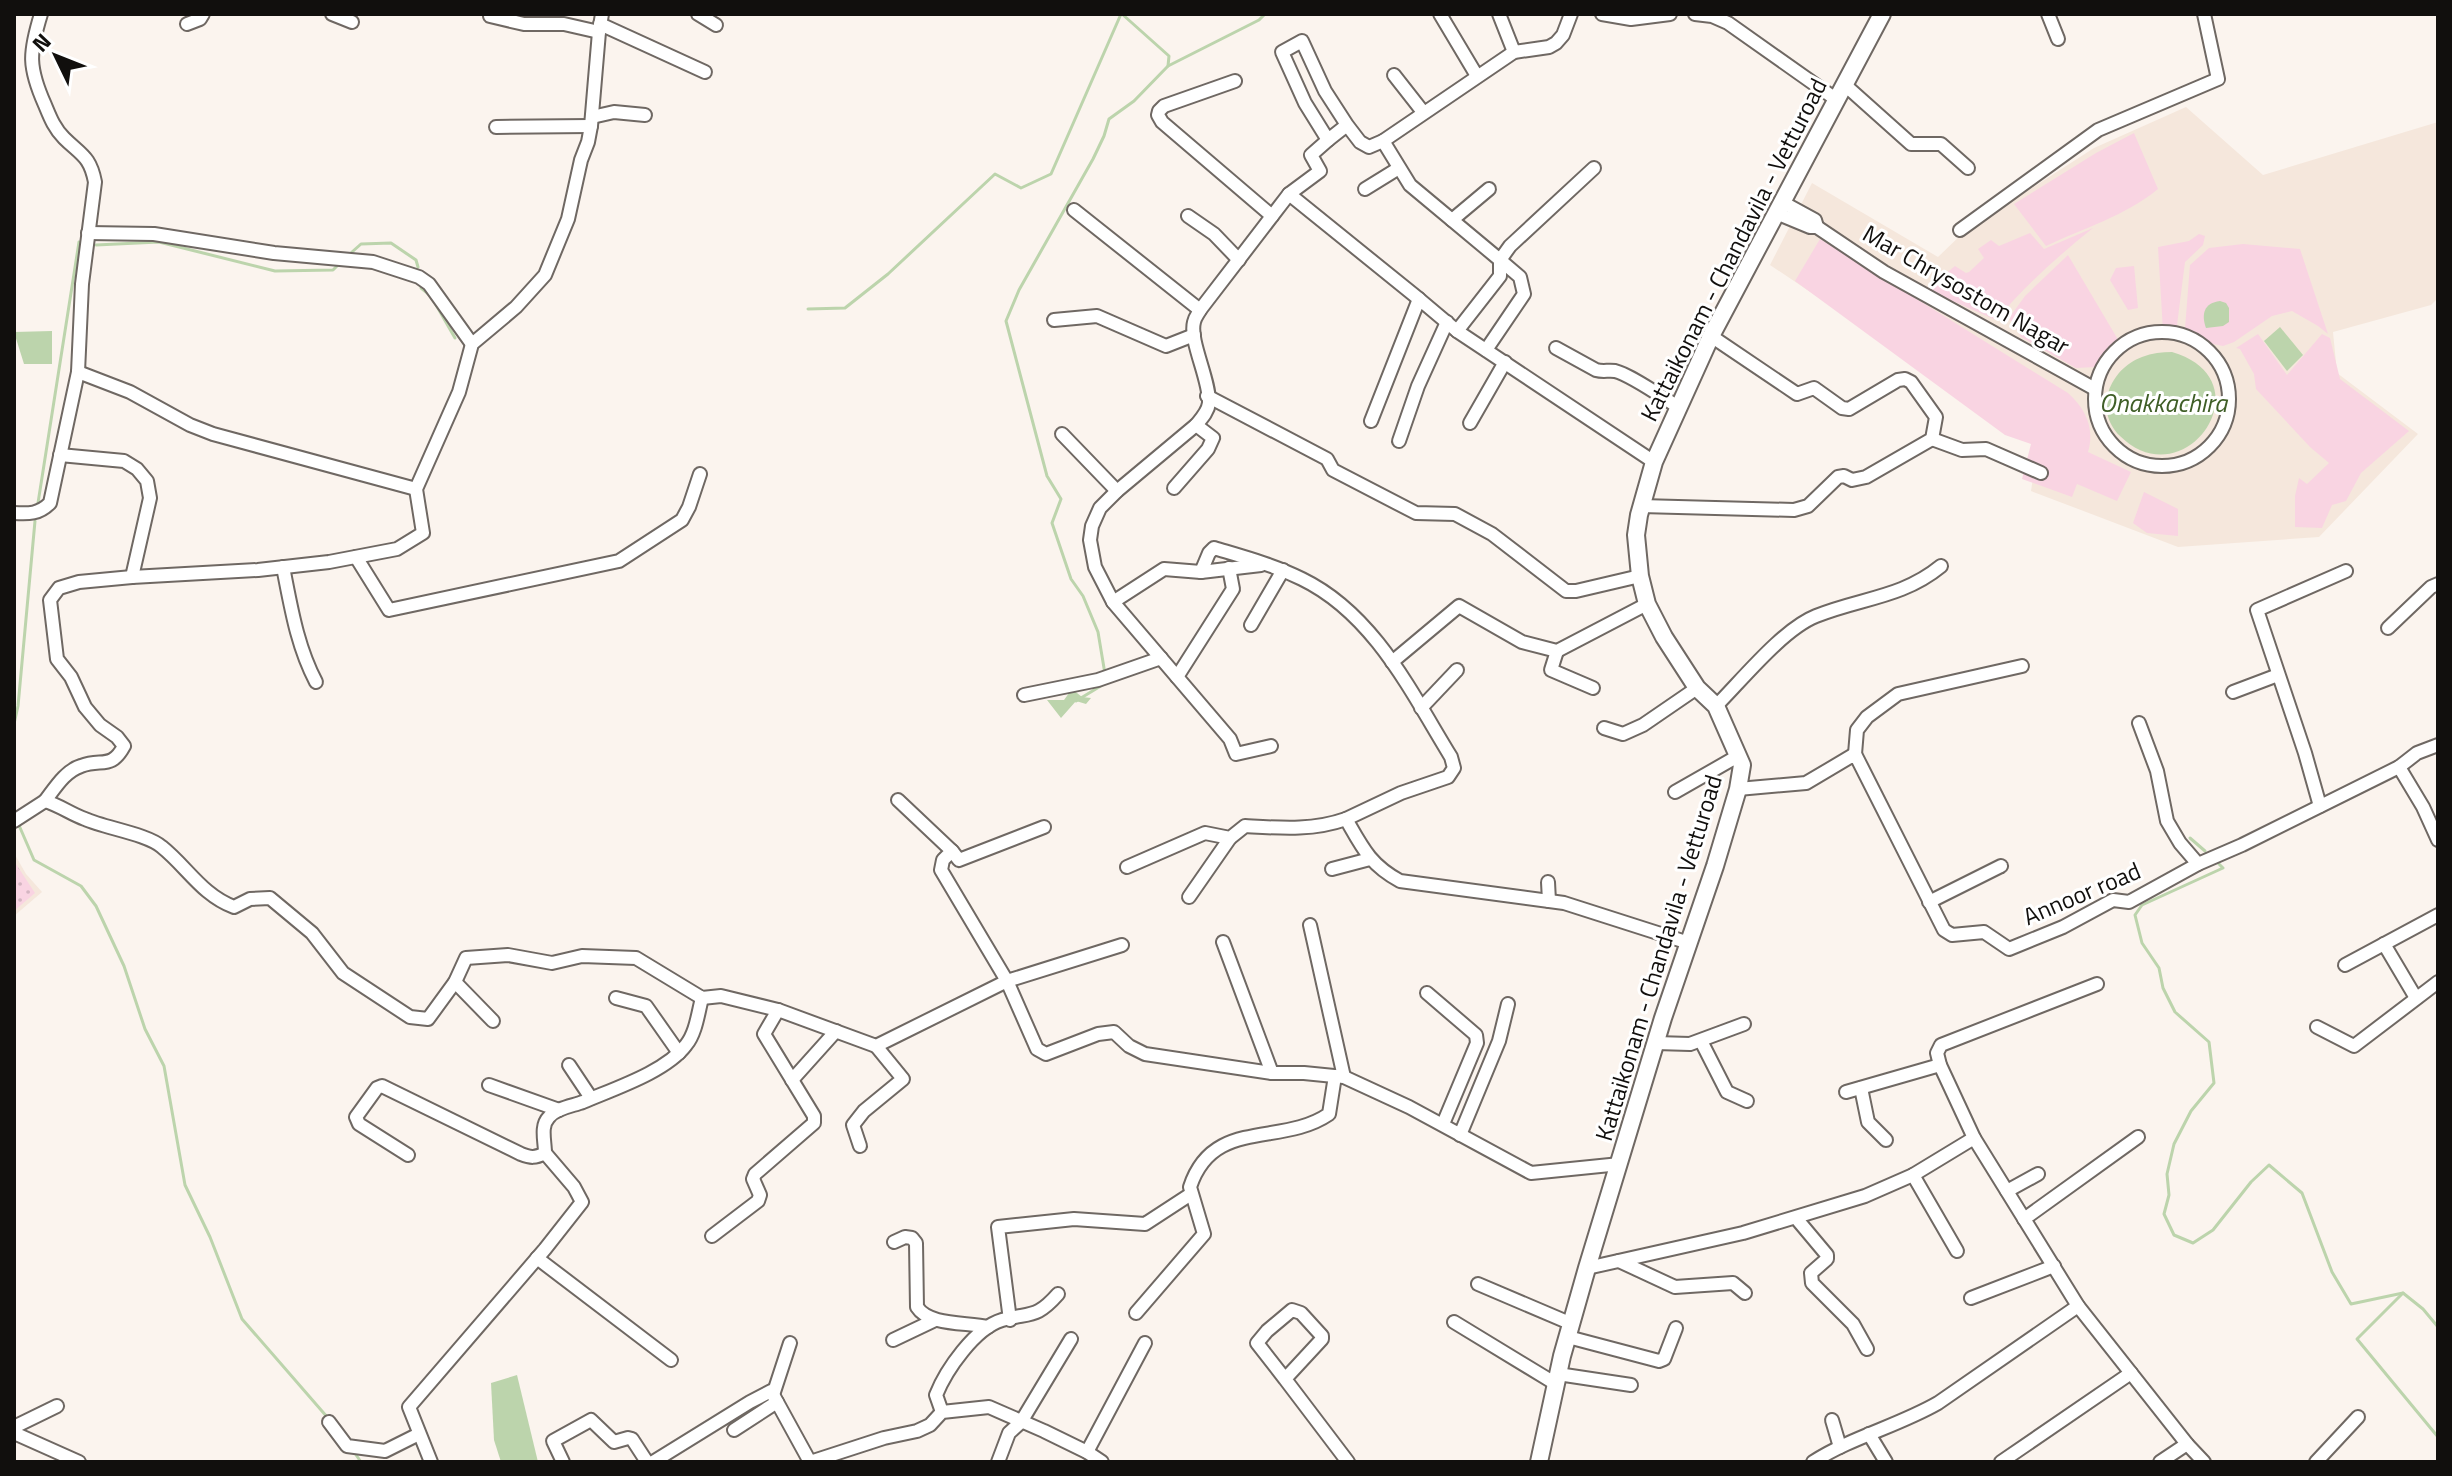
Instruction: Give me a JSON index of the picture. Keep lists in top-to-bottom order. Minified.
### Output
{"streets":{"main road":["Kattaikonam - Chandavila - Vetturoad"],"street":["Mar Chrysostom Nagar","Annoor road"]},"crossings":[["Kattaikonam - Chandavila - Vetturoad","Mar Chrysostom Nagar"]],"water":["Onakkachira"],"north":"top left"}
